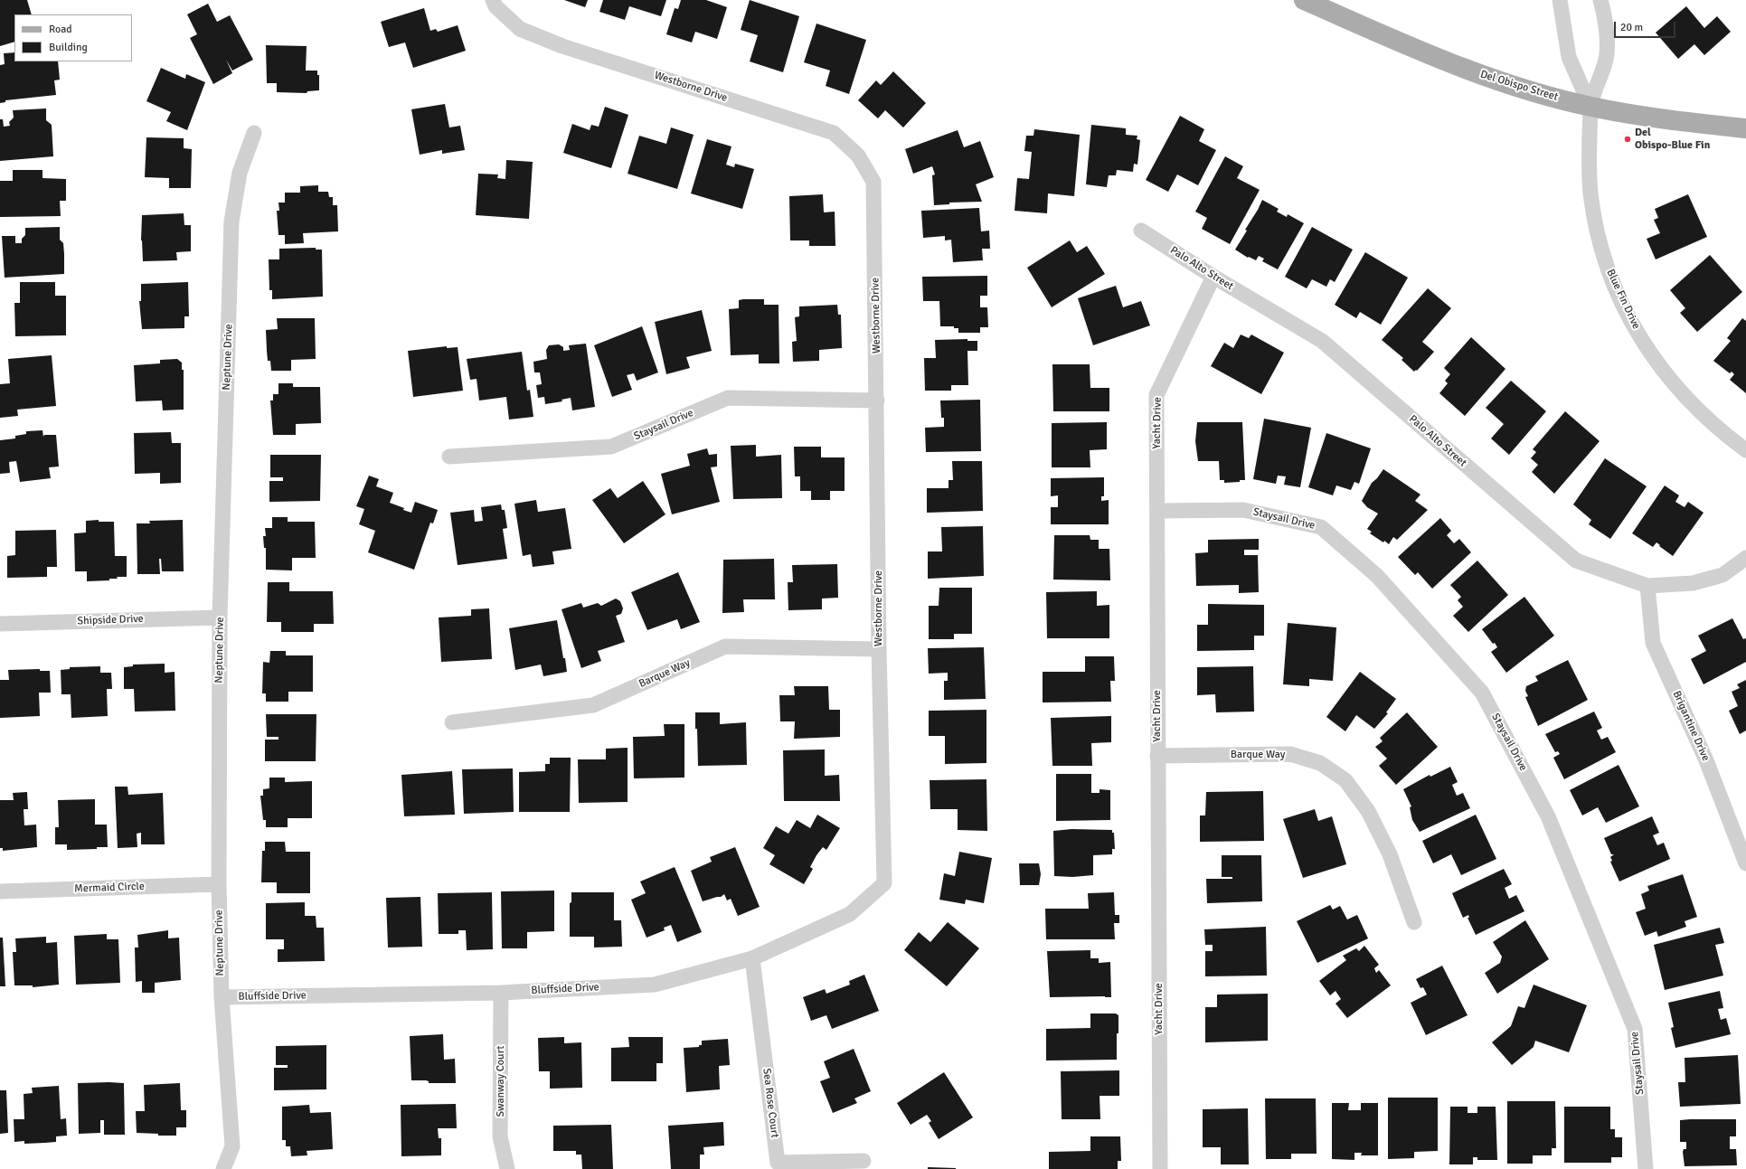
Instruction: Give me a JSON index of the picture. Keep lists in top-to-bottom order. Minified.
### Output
{"streets":{"main road":["Del Obispo Street"],"street":["Westborne Drive","Palo Alto Street","Blue Fin Drive","Neptune Drive","Yacht Drive","Staysail Drive","Shipside Drive","Barque Way","Brigantine Drive","Mermaid Circle","Bluffside Drive","Swanway Court","Sea Rose Court"]},"crossings":[["Del Obispo Street","Blue Fin Drive"],["Westborne Drive","Staysail Drive"],["Westborne Drive","Barque Way"],["Westborne Drive","Bluffside Drive"],["Palo Alto Street","Yacht Drive"],["Palo Alto Street","Brigantine Drive"],["Neptune Drive","Shipside Drive"],["Neptune Drive","Mermaid Circle"],["Neptune Drive","Bluffside Drive"],["Yacht Drive","Staysail Drive"],["Yacht Drive","Barque Way"],["Bluffside Drive","Swanway Court"],["Bluffside Drive","Sea Rose Court"]],"places":["Del Obispo-Blue Fin"],"legend":["Road","Building"],"scale_bar":"20 m"}
